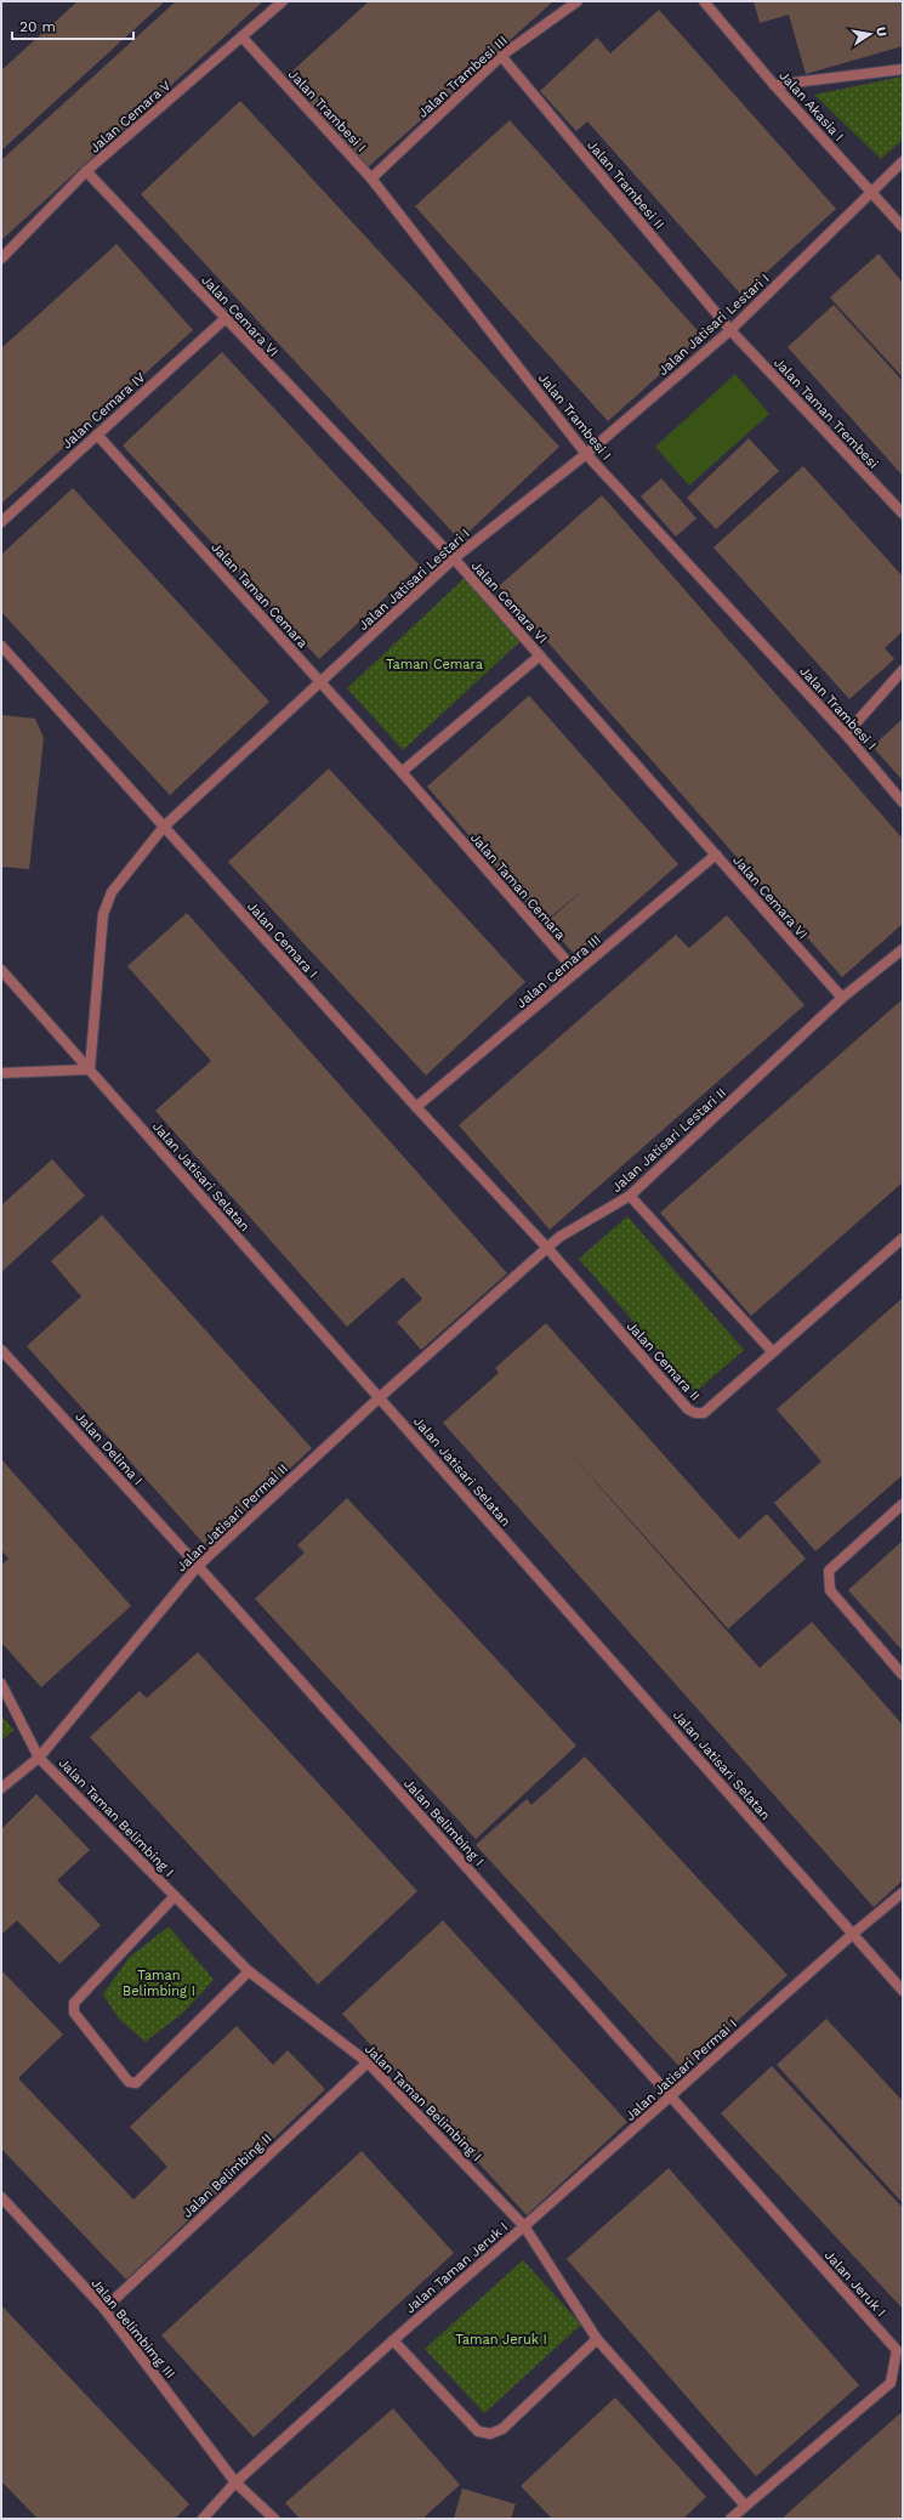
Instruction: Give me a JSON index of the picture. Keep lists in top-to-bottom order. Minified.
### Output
{"streets":{"street":["Jalan Trambesi III","Jalan Akasia I","Jalan Trambesi I","Jalan Cemara V","Jalan Trambesi II","Jalan Cemara VI","Jalan Jatisari Lestari I","Jalan Cemara IV","Jalan Taman Trembesi","Jalan Taman Cemara","Jalan Cemara I","Jalan Cemara III","Jalan Jatisari Lestari II","Jalan Jatisari Selatan","Jalan Cemara II","Jalan Delima I","Jalan Jatisari Permai II","Jalan Taman Belimbing I","Jalan Belimbing I","Jalan Jatisari Permai I","Jalan Belimbing II","Jalan Taman Jeruk I","Jalan Jeruk I","Jalan Belimbimg III"]},"crossings":[["Jalan Trambesi III","Jalan Trambesi I"],["Jalan Trambesi III","Jalan Trambesi II"],["Jalan Akasia I","Jalan Jatisari Lestari I"],["Jalan Trambesi I","Jalan Cemara V"],["Jalan Trambesi I","Jalan Jatisari Lestari I"],["Jalan Cemara V","Jalan Cemara VI"],["Jalan Trambesi II","Jalan Jatisari Lestari I"],["Jalan Trambesi II","Jalan Taman Trembesi"],["Jalan Cemara VI","Jalan Jatisari Lestari I"],["Jalan Cemara VI","Jalan Cemara IV"],["Jalan Cemara VI","Jalan Cemara III"],["Jalan Cemara VI","Jalan Jatisari Lestari II"],["Jalan Jatisari Lestari I","Jalan Taman Trembesi"],["Jalan Jatisari Lestari I","Jalan Taman Cemara"],["Jalan Jatisari Lestari I","Jalan Cemara I"],["Jalan Jatisari Lestari I","Jalan Jatisari Selatan"],["Jalan Cemara IV","Jalan Taman Cemara"],["Jalan Taman Cemara","Jalan Cemara III"],["Jalan Cemara I","Jalan Cemara III"],["Jalan Cemara I","Jalan Jatisari Lestari II"],["Jalan Cemara I","Jalan Cemara II"],["Jalan Jatisari Lestari II","Jalan Jatisari Selatan"],["Jalan Jatisari Lestari II","Jalan Cemara II"],["Jalan Jatisari Lestari II","Jalan Jatisari Permai II"],["Jalan Jatisari Selatan","Jalan Jatisari Permai II"],["Jalan Jatisari Selatan","Jalan Jatisari Permai I"],["Jalan Delima I","Jalan Jatisari Permai II"],["Jalan Delima I","Jalan Belimbing I"],["Jalan Jatisari Permai II","Jalan Taman Belimbing I"],["Jalan Jatisari Permai II","Jalan Belimbing I"],["Jalan Taman Belimbing I","Jalan Jatisari Permai I"],["Jalan Taman Belimbing I","Jalan Belimbing II"],["Jalan Taman Belimbing I","Jalan Taman Jeruk I"],["Jalan Belimbing I","Jalan Jatisari Permai I"],["Jalan Belimbing I","Jalan Jeruk I"],["Jalan Jatisari Permai I","Jalan Taman Jeruk I"],["Jalan Jatisari Permai I","Jalan Jeruk I"],["Jalan Belimbing II","Jalan Belimbimg III"],["Jalan Taman Jeruk I","Jalan Jeruk I"],["Jalan Taman Jeruk I","Jalan Belimbimg III"]],"parks":["Taman Cemara","Taman Belimbing I","Taman Jeruk I"],"scale_bar":"20 m","north":"right"}
